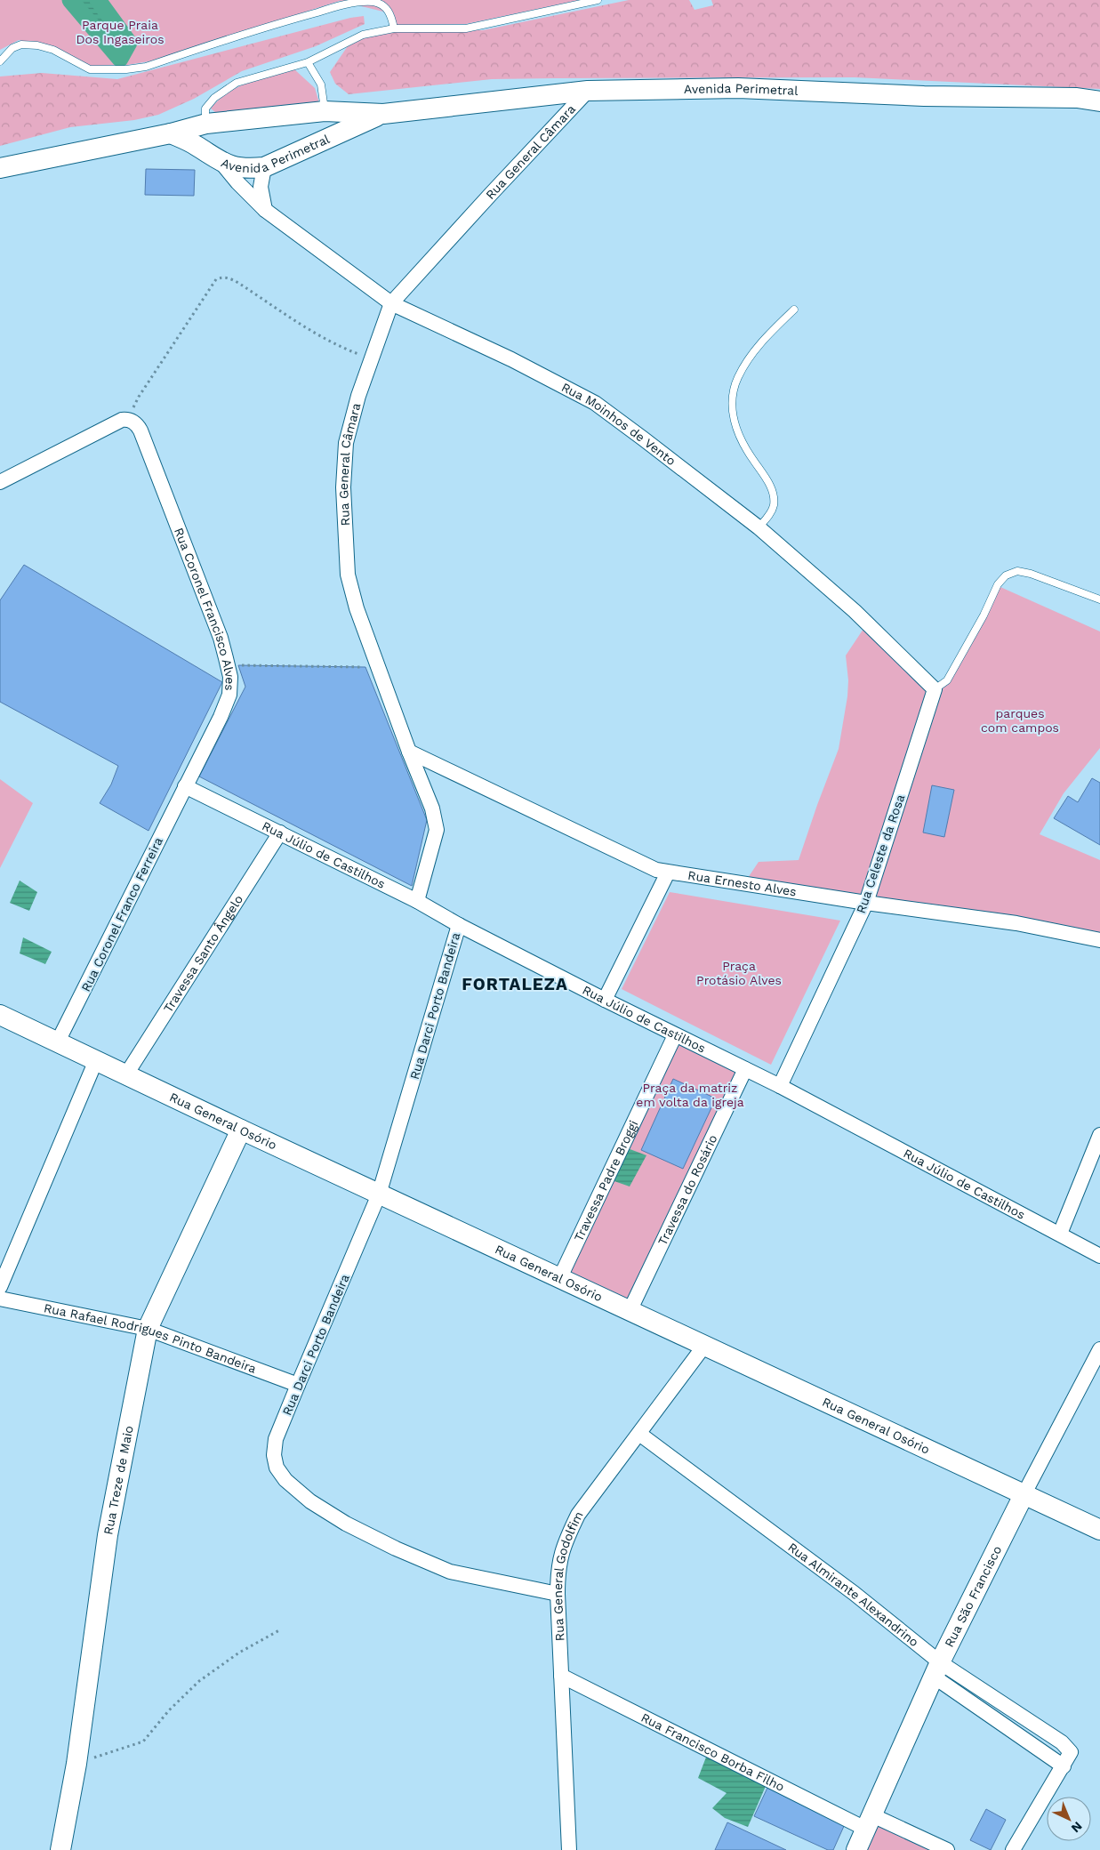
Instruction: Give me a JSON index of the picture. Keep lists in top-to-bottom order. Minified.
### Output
{"streets":{"street":["Avenida Perimetral","Rua General Câmara","Rua Moinhos de Vento","Rua Coronel Francisco Alves","Rua Júlio de Castilhos","Rua Celeste da Rosa","Rua Ernesto Alves","Rua Coronel Franco Ferreira","Travessa Santo Ângelo","Rua Darci Porto Bandeira","Rua General Osório","Travessa Padre Broggi","Travessa do Rosário","Rua Rafael Rodrigues Pinto Bandeira","Rua Treze de Maio","Rua General Godolfim","Rua Almirante Alexandrino","Rua São Francisco","Rua Francisco Borba Filho"]},"crossings":[["Avenida Perimetral","Rua General Câmara"],["Avenida Perimetral","Rua Moinhos de Vento"],["Rua General Câmara","Rua Moinhos de Vento"],["Rua General Câmara","Rua Júlio de Castilhos"],["Rua General Câmara","Rua Ernesto Alves"],["Rua Moinhos de Vento","Rua Celeste da Rosa"],["Rua Coronel Francisco Alves","Rua Júlio de Castilhos"],["Rua Coronel Francisco Alves","Rua Coronel Franco Ferreira"],["Rua Júlio de Castilhos","Rua Celeste da Rosa"],["Rua Júlio de Castilhos","Rua Coronel Franco Ferreira"],["Rua Júlio de Castilhos","Travessa Santo Ângelo"],["Rua Júlio de Castilhos","Rua Darci Porto Bandeira"],["Rua Júlio de Castilhos","Travessa Padre Broggi"],["Rua Júlio de Castilhos","Travessa do Rosário"],["Rua Celeste da Rosa","Rua Ernesto Alves"],["Rua Coronel Franco Ferreira","Rua General Osório"],["Travessa Santo Ângelo","Rua General Osório"],["Rua Darci Porto Bandeira","Rua General Osório"],["Rua Darci Porto Bandeira","Rua Rafael Rodrigues Pinto Bandeira"],["Rua Darci Porto Bandeira","Rua General Godolfim"],["Rua General Osório","Travessa Padre Broggi"],["Rua General Osório","Travessa do Rosário"],["Rua General Osório","Rua Treze de Maio"],["Rua General Osório","Rua General Godolfim"],["Rua General Osório","Rua São Francisco"],["Rua Rafael Rodrigues Pinto Bandeira","Rua Treze de Maio"],["Rua General Godolfim","Rua Almirante Alexandrino"],["Rua General Godolfim","Rua Francisco Borba Filho"],["Rua Almirante Alexandrino","Rua São Francisco"],["Rua São Francisco","Rua Francisco Borba Filho"]],"districts":["FORTALEZA"],"parks":["Parque Praia Dos Ingaseiros","parques com campos","Praça Protásio Alves","Praça da matriz em volta da igreja"],"north":"bottom right"}
